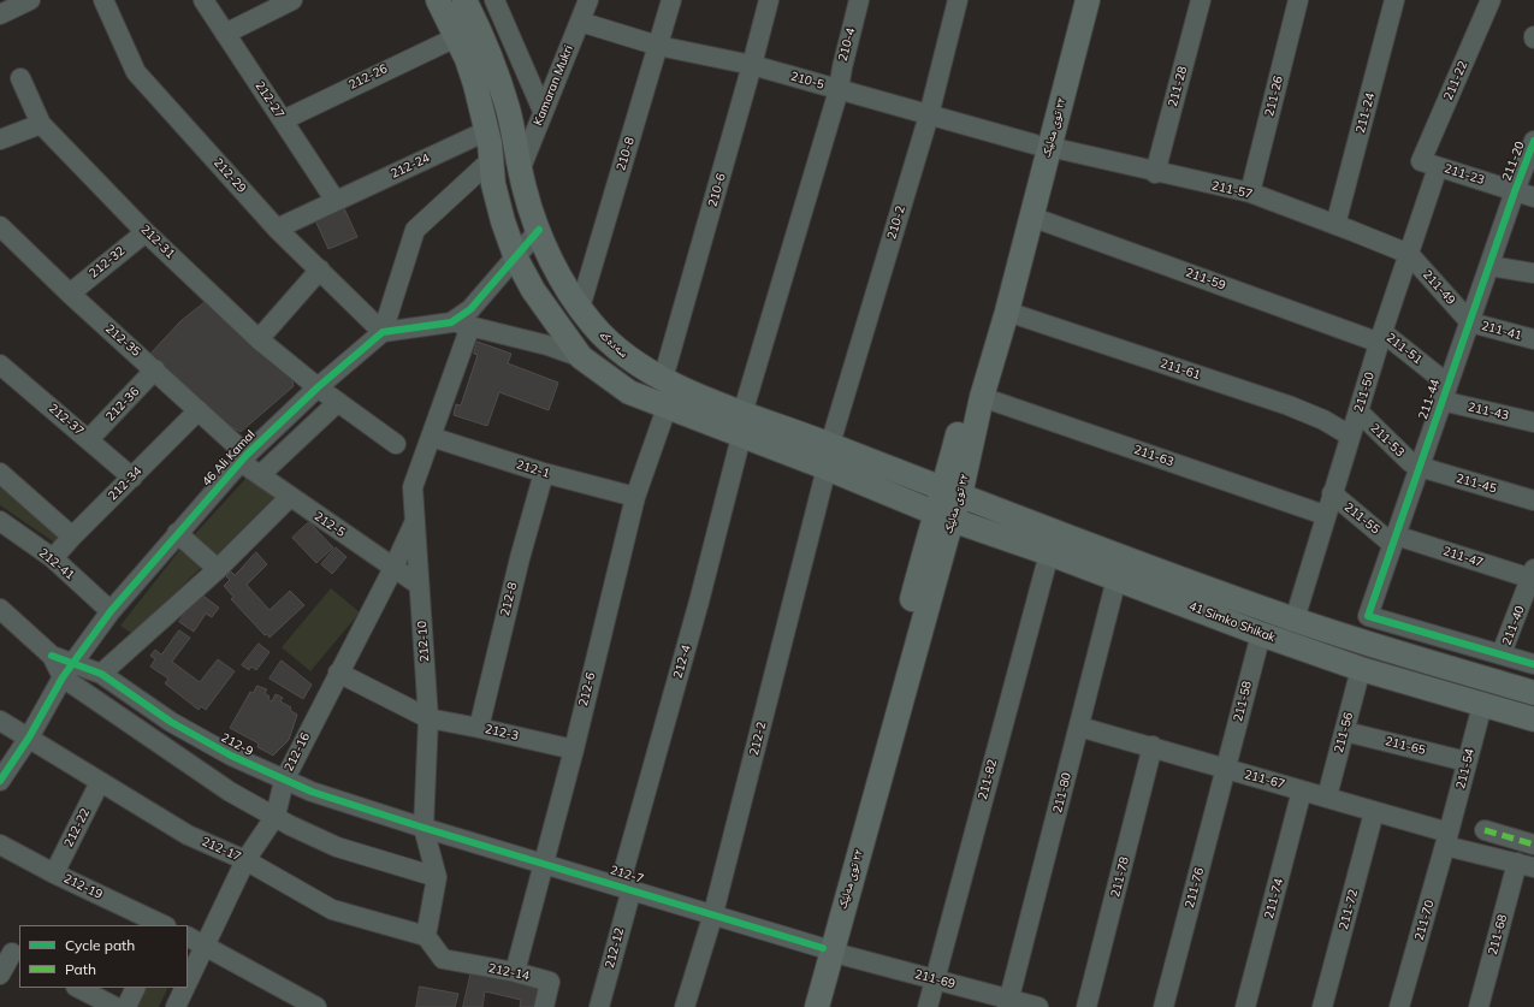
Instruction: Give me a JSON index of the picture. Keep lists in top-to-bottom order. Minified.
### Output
{"streets":{"main road":["٢٢ توی مەلیک","سەدەکە","41 Simko Shikak"],"street":["210-4","212-26","210-5","211-22","Kamaran Mukri","211-28","211-26","212-27","211-24","210-8","211-20","212-24","211-23","212-29","210-6","211-57","210-2","212-31","212-32","211-59","211-49","211-41","212-35","211-51","211-61","211-50","211-44","212-36","211-43","212-37","211-53","211-63","46 Ali Kamal","212-1","212-34","211-45","211-55","212-5","211-47","212-41","212-8","211-40","212-10","212-4","212-6","211-58","212-3","211-56","212-2","212-9","211-65","212-16","211-54","211-82","211-67","211-80","212-22","212-17","212-7","211-78","212-19","211-76","211-74","211-72","211-70","211-68","212-12","212-14","211-69"]},"crossings":[["210-4","210-5"],["210-4","سەدەکە"],["210-4","41 Simko Shikak"],["210-4","212-4"],["212-26","212-27"],["210-5","Kamaran Mukri"],["210-5","٢٢ توی مەلیک"],["210-5","210-8"],["210-5","210-6"],["210-5","211-57"],["210-5","210-2"],["211-22","211-23"],["211-22","211-50"],["Kamaran Mukri","سەدەکە"],["211-28","211-57"],["211-26","211-57"],["212-27","212-24"],["211-24","211-57"],["٢٢ توی مەلیک","211-57"],["٢٢ توی مەلیک","211-59"],["٢٢ توی مەلیک","سەدەکە"],["٢٢ توی مەلیک","211-61"],["٢٢ توی مەلیک","211-63"],["٢٢ توی مەلیک","41 Simko Shikak"],["٢٢ توی مەلیک","212-7"],["٢٢ توی مەلیک","211-69"],["210-8","سەدەکە"],["211-20","211-23"],["211-20","211-44"],["212-24","212-29"],["211-23","211-50"],["211-23","211-44"],["212-29","46 Ali Kamal"],["210-6","سەدەکە"],["211-57","211-49"],["211-57","211-50"],["210-2","سەدەکە"],["212-31","212-32"],["212-31","46 Ali Kamal"],["212-32","212-35"],["211-59","211-51"],["211-59","211-50"],["211-49","211-41"],["211-49","211-50"],["211-49","211-44"],["211-41","211-44"],["212-35","212-36"],["212-35","46 Ali Kamal"],["212-35","212-34"],["212-35","212-5"],["سەدەکە","41 Simko Shikak"],["سەدەکە","212-4"],["211-51","211-50"],["211-51","211-44"],["211-51","211-43"],["211-61","211-50"],["211-50","211-53"],["211-50","211-63"],["211-50","211-55"],["211-50","41 Simko Shikak"],["211-44","211-43"],["211-44","211-53"],["211-44","211-45"],["211-44","211-55"],["211-44","211-47"],["211-44","211-40"],["212-36","212-37"],["212-37","212-34"],["211-53","211-45"],["46 Ali Kamal","212-5"],["46 Ali Kamal","212-41"],["46 Ali Kamal","212-9"],["46 Ali Kamal","212-17"],["212-1","212-8"],["212-1","212-10"],["212-1","212-6"],["212-34","212-41"],["211-55","211-47"],["212-5","212-10"],["212-5","212-16"],["211-47","211-40"],["212-8","212-3"],["41 Simko Shikak","212-4"],["41 Simko Shikak","211-58"],["41 Simko Shikak","211-56"],["41 Simko Shikak","212-2"],["41 Simko Shikak","211-54"],["41 Simko Shikak","211-82"],["41 Simko Shikak","211-80"],["212-10","212-3"],["212-10","212-9"],["212-10","212-16"],["212-10","212-17"],["212-10","212-7"],["212-10","212-14"],["212-4","212-7"],["212-4","212-12"],["212-6","212-3"],["212-6","212-7"],["212-6","212-14"],["211-58","211-67"],["211-58","211-76"],["211-56","211-65"],["211-56","211-67"],["212-2","212-7"],["212-9","212-16"],["212-9","212-7"],["211-65","211-54"],["212-16","212-17"],["211-54","211-67"],["211-54","211-70"],["211-82","211-69"],["211-67","211-80"],["211-67","211-78"],["211-67","211-76"],["211-67","211-74"],["211-67","211-72"],["211-67","211-70"],["211-67","211-68"],["211-80","211-69"],["212-22","212-17"],["212-22","212-19"],["212-17","212-14"],["212-7","212-12"],["212-7","211-69"]],"legend":["Cycle path","Path"]}
